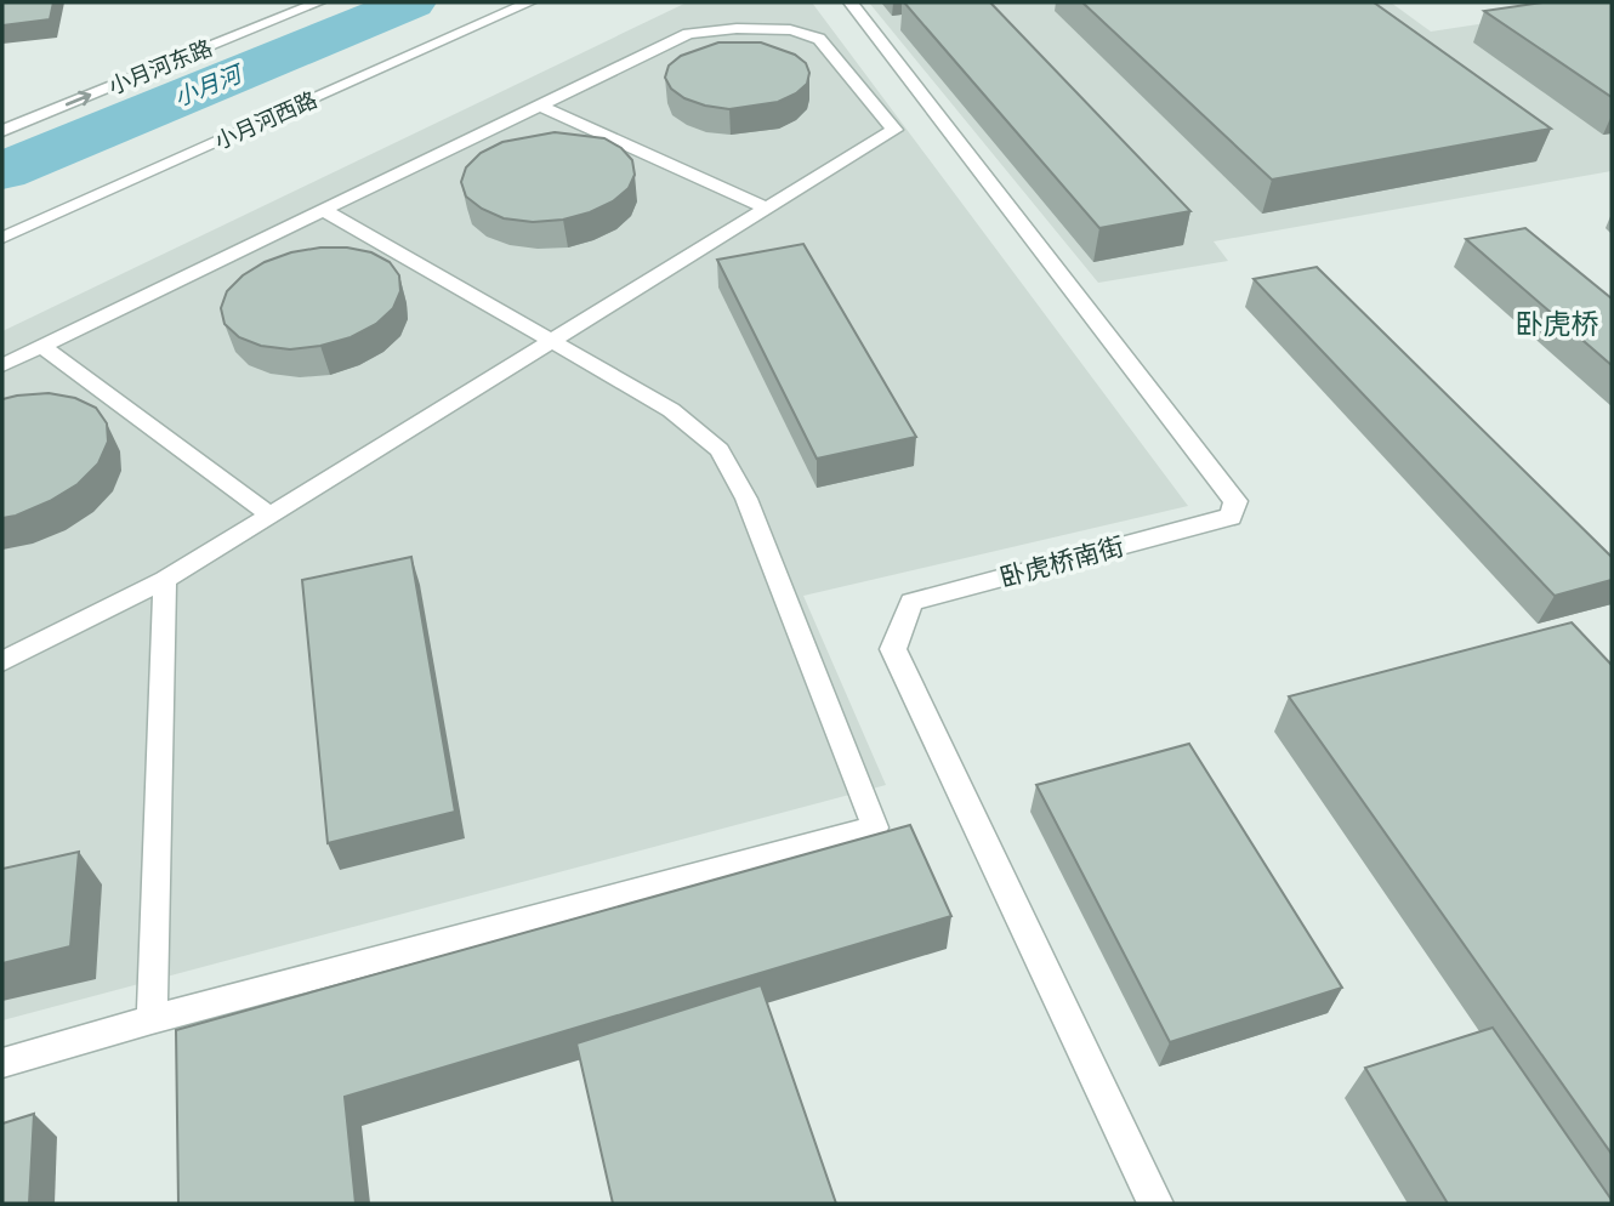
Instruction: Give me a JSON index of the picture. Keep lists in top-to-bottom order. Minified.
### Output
{"streets":{"street":["卧虎桥南街"],"lane":["小月河东路","小月河西路"]},"districts":["卧虎桥"],"water":["小月河"]}
